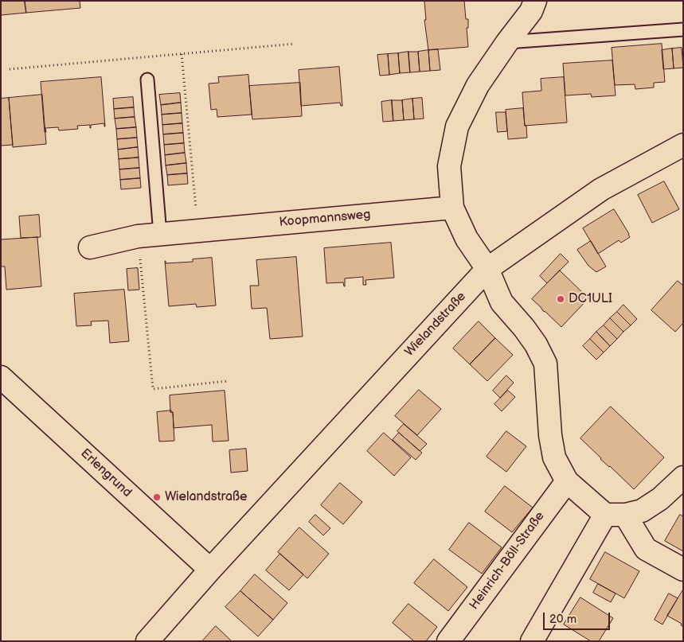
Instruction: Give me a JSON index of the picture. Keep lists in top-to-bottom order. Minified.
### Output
{"streets":{"street":["Koopmannsweg","Wielandstraße","Erlengrund","Heinrich-Böll-Straße"]},"crossings":[["Wielandstraße","Erlengrund"]],"places":["DC1ULI","Wielandstraße"],"scale_bar":"20 m"}
